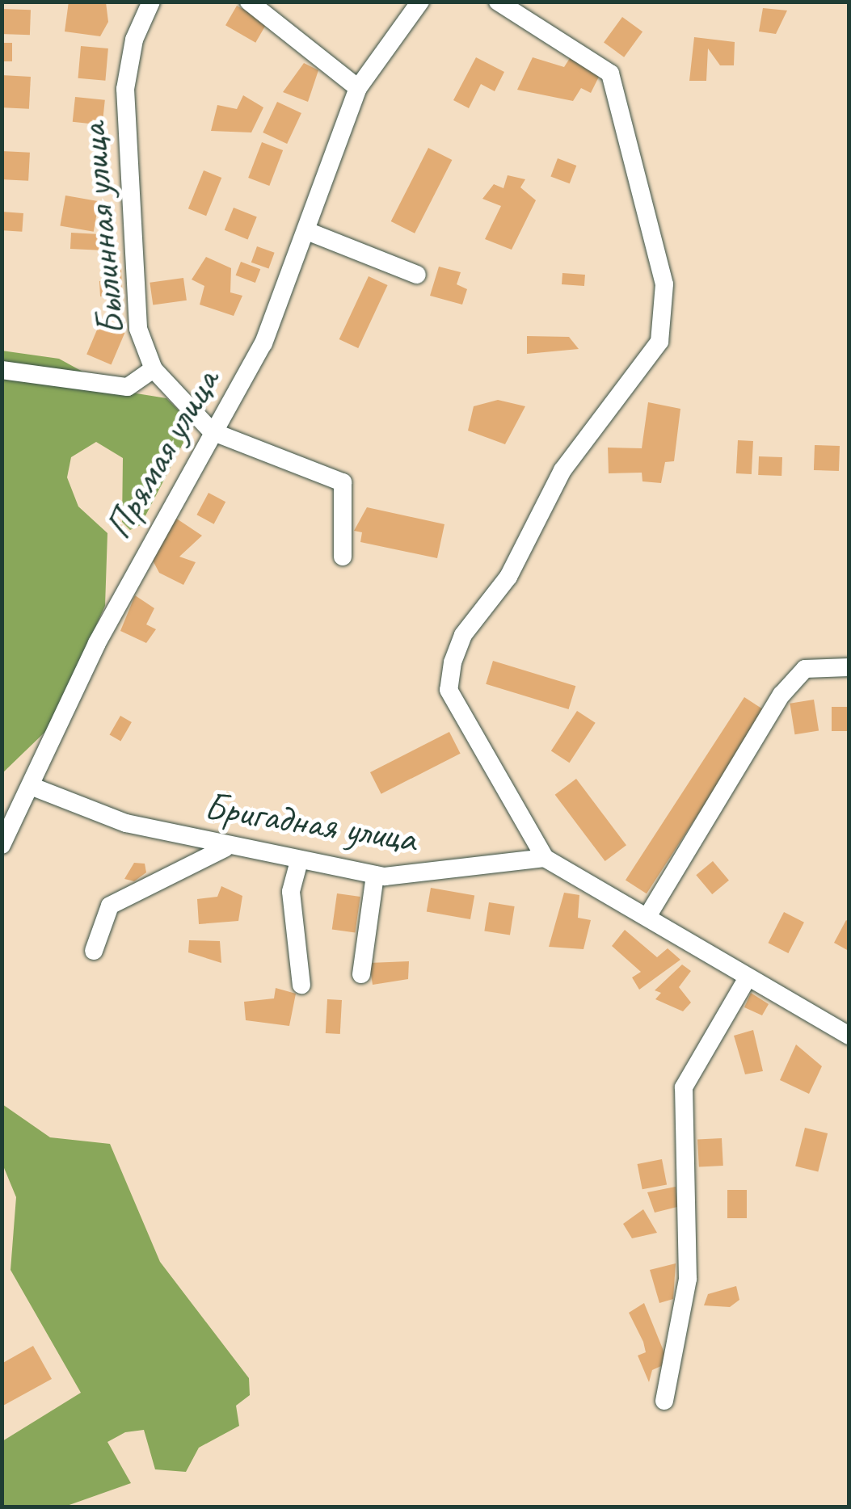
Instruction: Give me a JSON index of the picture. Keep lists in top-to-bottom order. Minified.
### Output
{"streets":{"street":["Былинная улица","Прямая улица","Бригадная улица"]},"crossings":[["Былинная улица","Прямая улица"],["Прямая улица","Бригадная улица"]]}
